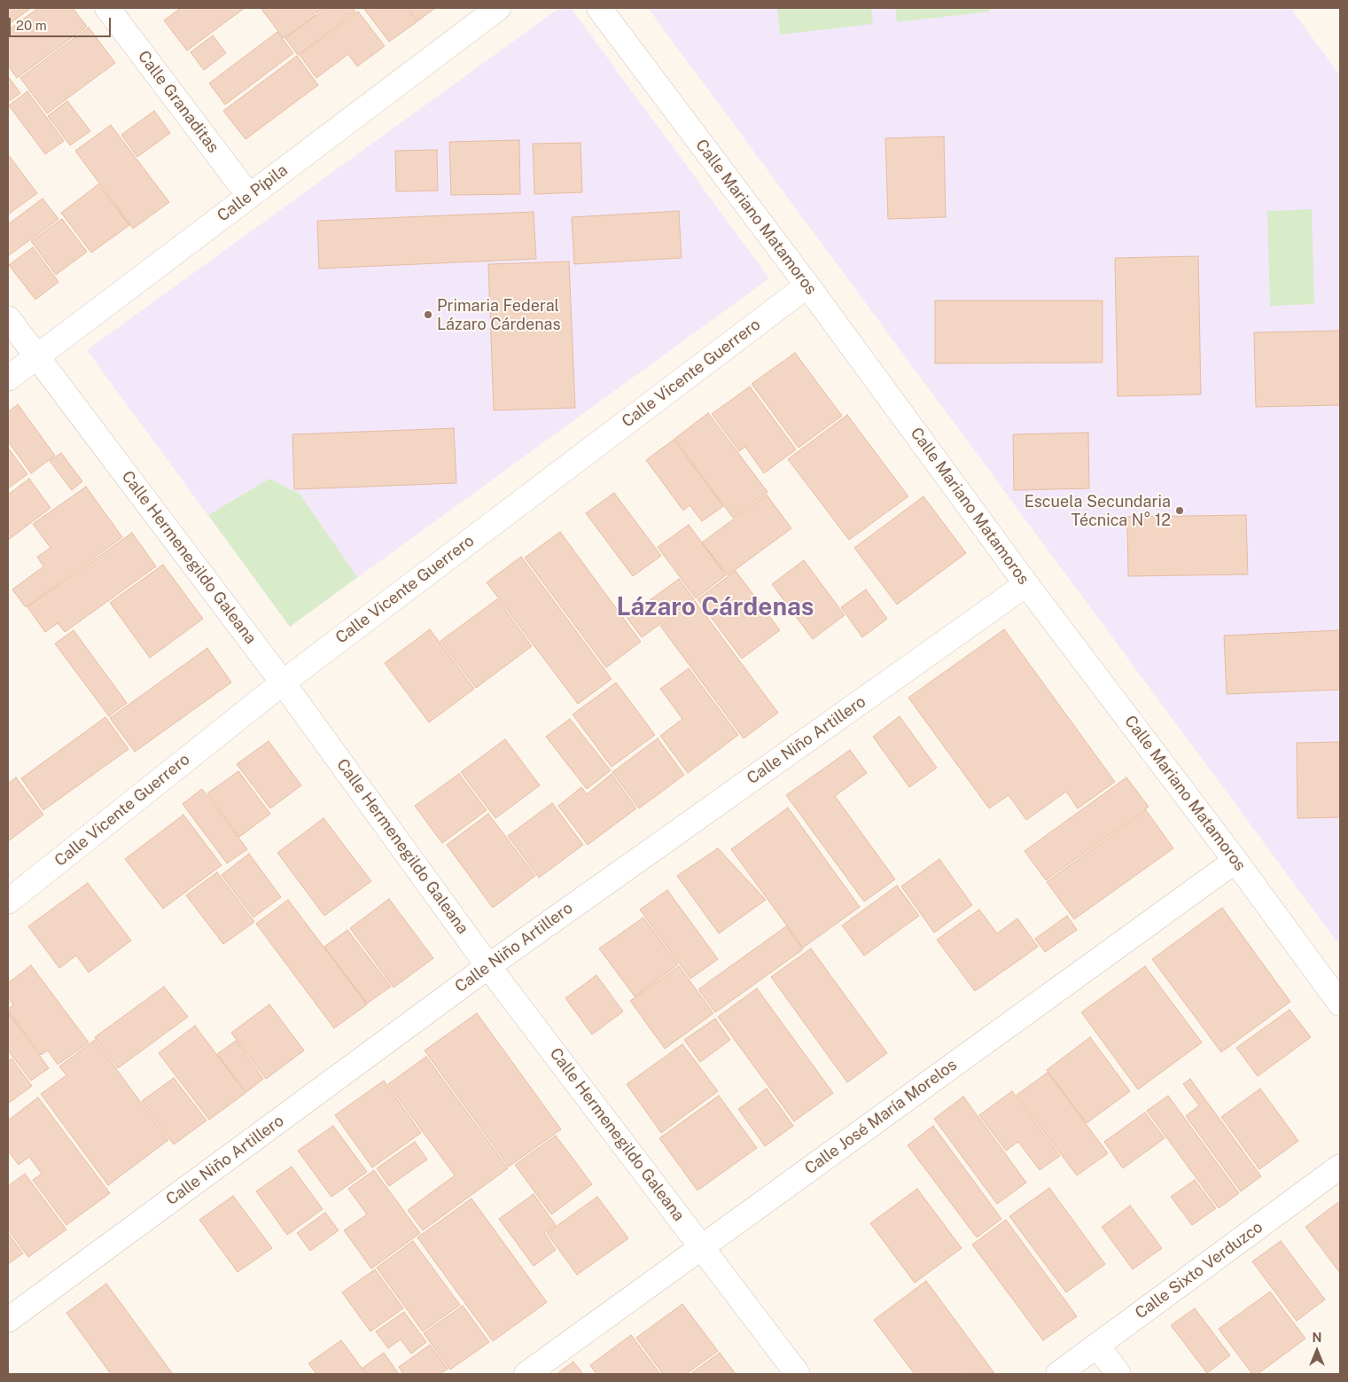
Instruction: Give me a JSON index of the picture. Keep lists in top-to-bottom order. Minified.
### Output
{"streets":{"street":["Calle Granaditas","Calle Pípila","Calle Mariano Matamoros","Calle Vicente Guerrero","Calle Hermenegildo Galeana","Calle Niño Artillero","Calle José María Morelos","Calle Sixto Verduzco"]},"crossings":[["Calle Granaditas","Calle Pípila"],["Calle Pípila","Calle Hermenegildo Galeana"],["Calle Mariano Matamoros","Calle Vicente Guerrero"],["Calle Mariano Matamoros","Calle Niño Artillero"],["Calle Mariano Matamoros","Calle José María Morelos"],["Calle Vicente Guerrero","Calle Hermenegildo Galeana"],["Calle Hermenegildo Galeana","Calle Niño Artillero"],["Calle Hermenegildo Galeana","Calle José María Morelos"]],"districts":["Lázaro Cárdenas"],"places":["Primaria Federal Lázaro Cárdenas","Escuela Secundaria Técnica N° 12"],"scale_bar":"20 m","north":"top"}
